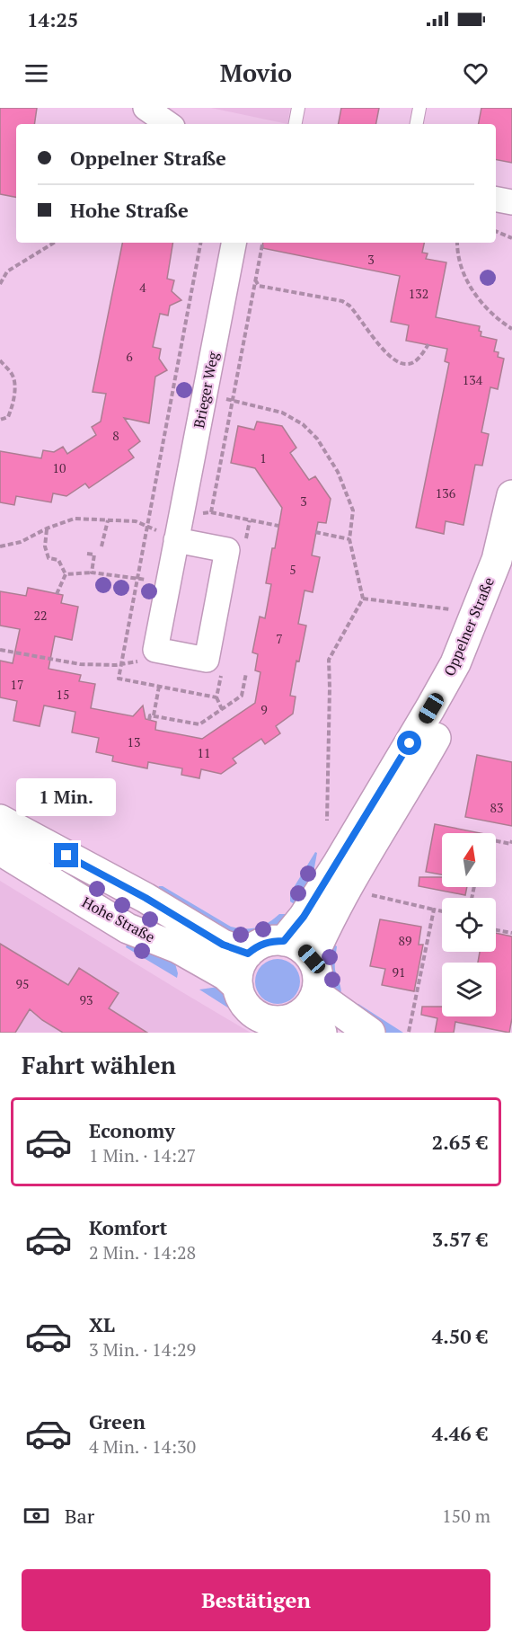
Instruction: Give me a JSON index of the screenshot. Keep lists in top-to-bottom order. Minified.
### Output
{"streets":{"street":["Brieger Weg","Oppelner Straße","Hohe Straße"]},"crossings":[["Oppelner Straße","Hohe Straße"]],"house_numbers":["3","4","132","6","134","8","1","10","136","3","5","22","7","17","15","9","13","11","83","89","91","95","93"],"north":"top","page":{"status":"14:25","header":"Movio","banner":["Oppelner Straße","Hohe Straße"],"bubble":"1 Min.","heading":"Fahrt wählen","list":[{"name":"Economy","note":"1 Min. · 14:27","value":"2.65 €"},{"name":"Komfort","note":"2 Min. · 14:28","value":"3.57 €"},{"name":"XL","note":"3 Min. · 14:29","value":"4.50 €"},{"name":"Green","note":"4 Min. · 14:30","value":"4.46 €"}],"pay":["Bar","150 m"],"buttons":"Bestätigen"}}
